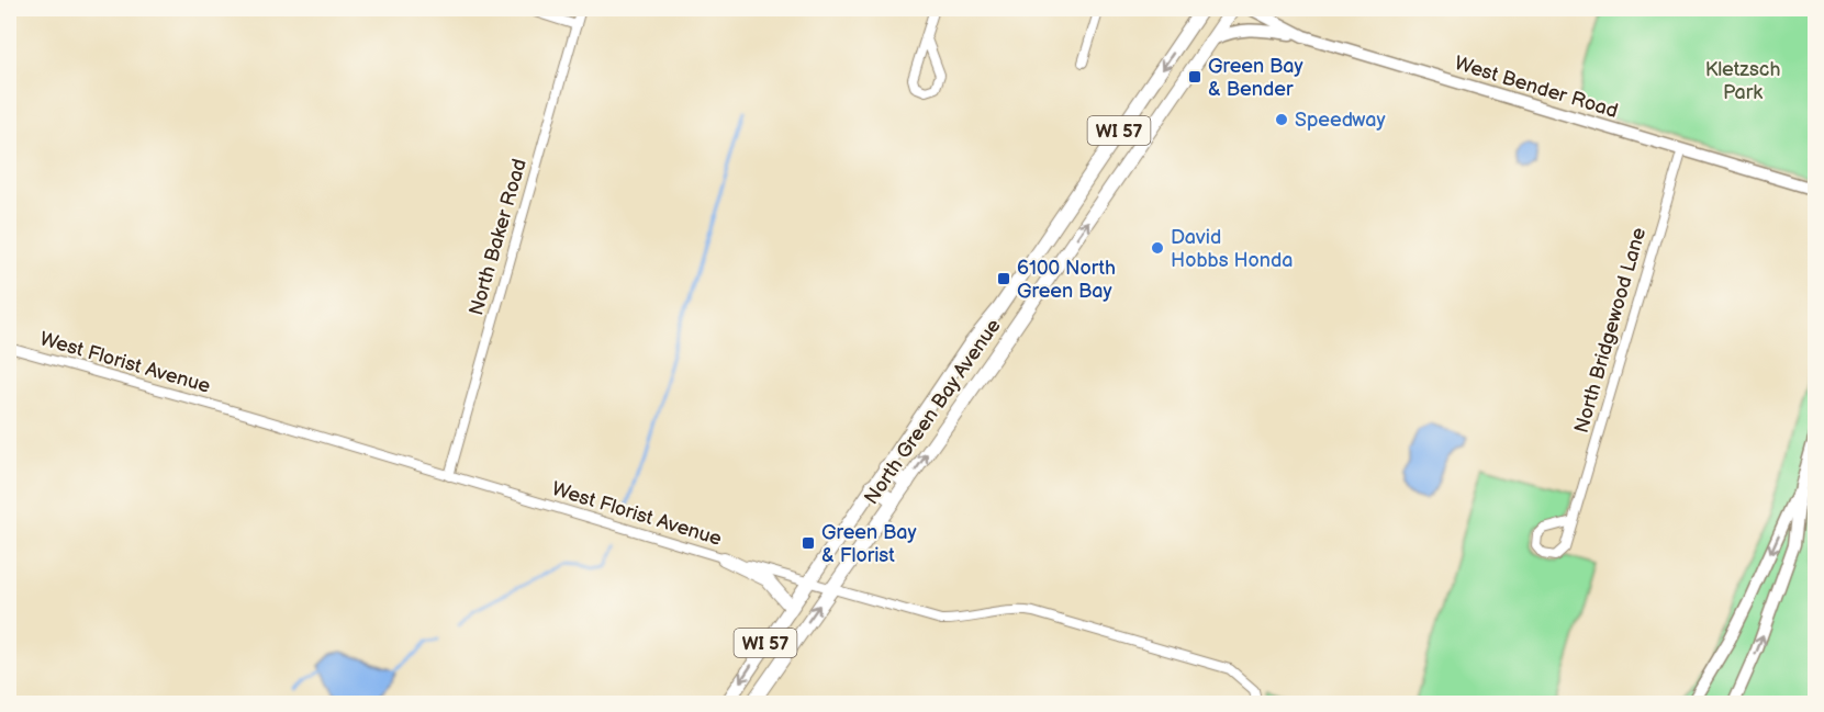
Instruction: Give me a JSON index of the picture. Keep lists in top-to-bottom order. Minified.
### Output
{"streets":{"main road":["WI 57","North Green Bay Avenue"],"street":["West Bender Road","North Baker Road","North Bridgewood Lane","West Florist Avenue"]},"crossings":[["West Bender Road","North Bridgewood Lane"],["North Baker Road","West Florist Avenue"],["West Florist Avenue","North Green Bay Avenue"]],"parks":["Kletzsch Park"],"places":{"transit":["Green Bay & Bender","6100 North Green Bay","Green Bay & Florist"],"other":["Speedway","David Hobbs Honda"]}}
